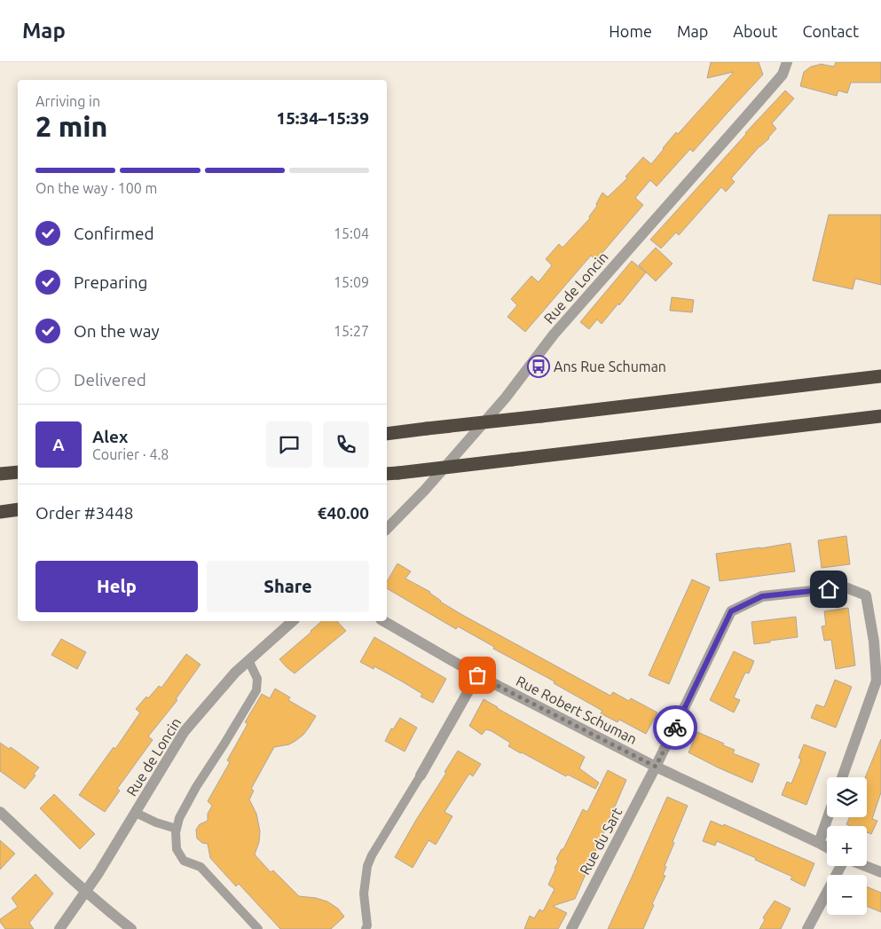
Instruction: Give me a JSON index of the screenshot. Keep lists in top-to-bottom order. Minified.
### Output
{"streets":{"street":["Rue de Loncin","Rue Robert Schuman","Rue du Sart"]},"crossings":[["Rue Robert Schuman","Rue du Sart"]],"places":{"bus stop":["Ans Rue Schuman"]},"page":{"header":"Map","nav":["Home","Map","About","Contact"],"heading":["2 min","Arriving in","15:34–15:39"],"panel":["Alex","Courier · 4.8","Order #3448","€40.00"],"bar":"On the way · 100 m","list":[["Confirmed","15:04"],["Preparing","15:09"],["On the way","15:27"],"Delivered"],"round":"A","buttons":["Help","Share"],"map_buttons":["+","−"]}}
